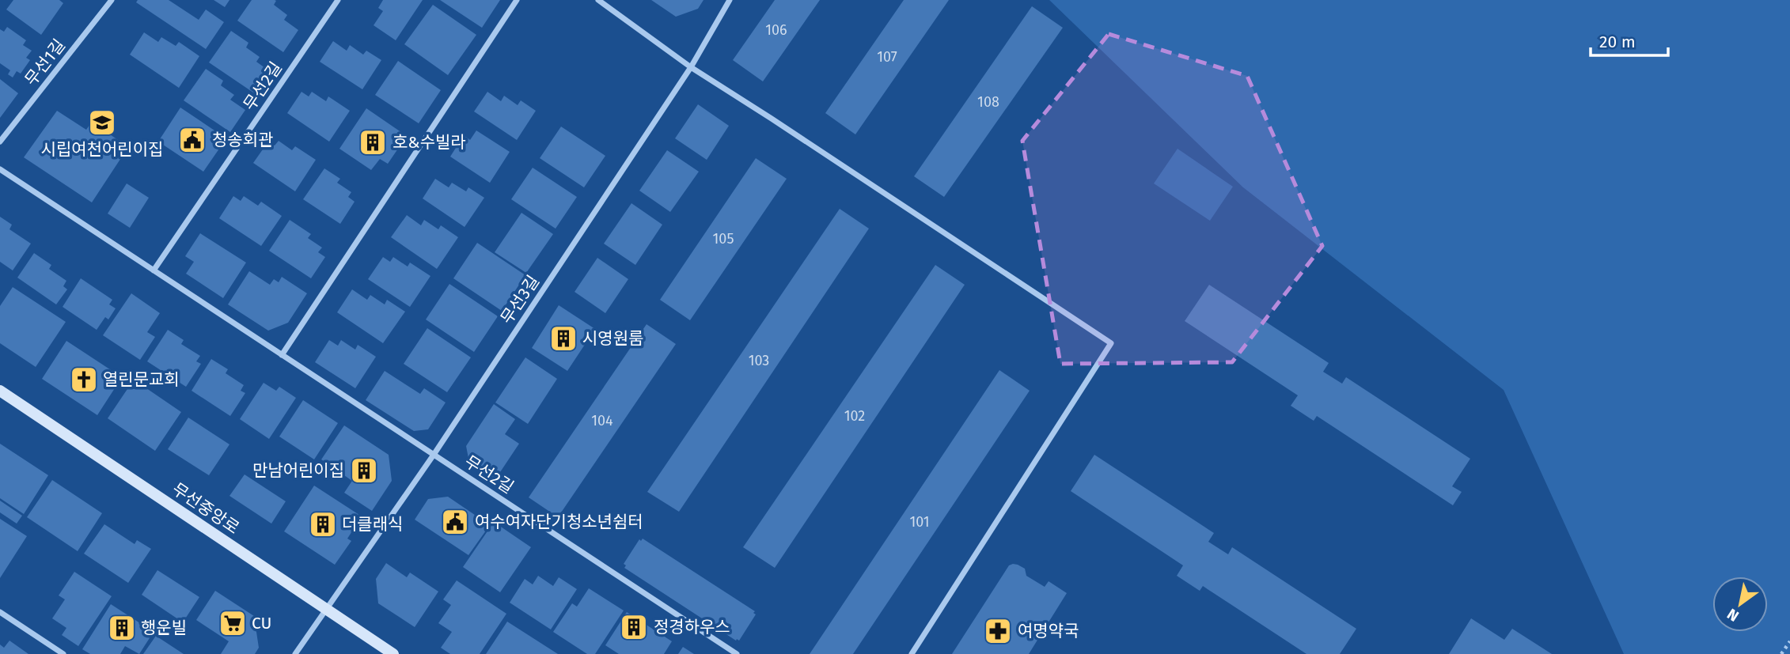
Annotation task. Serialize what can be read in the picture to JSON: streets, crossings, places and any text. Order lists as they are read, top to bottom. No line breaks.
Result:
{"streets":{"street":["무선1길","무선2길","무선3길","무선중앙로"]},"crossings":[["무선2길","무선3길"],["무선3길","무선중앙로"]],"places":{"school or university":["시립여천어린이집"],"public building":["청송회관","여수여자단기청소년쉼터"],"building":["호&수빌라","시영원룸","만남어린이집","더클래식","정경하우스","행운빌"],"church":["열린문교회"],"supermarket":["CU"],"pharmacy":["여명약국"]},"house_numbers":["106","107","108","105","103","102","104","101"],"scale_bar":"20 m","north":"bottom left"}
